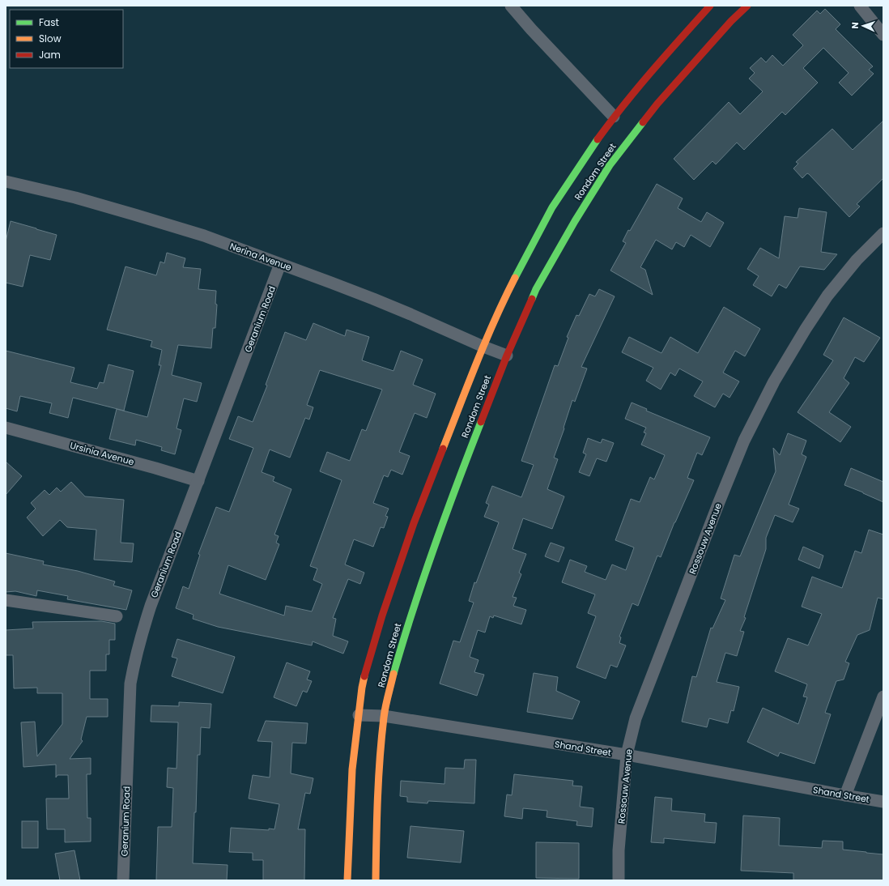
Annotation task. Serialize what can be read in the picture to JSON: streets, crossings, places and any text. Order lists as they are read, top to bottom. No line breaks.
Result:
{"streets":{"street":["Rondom Street","Nerina Avenue","Geranium Road","Ursinia Avenue","Rossouw Avenue","Shand Street"]},"crossings":[["Rondom Street","Nerina Avenue"],["Rondom Street","Shand Street"],["Nerina Avenue","Geranium Road"],["Geranium Road","Ursinia Avenue"],["Rossouw Avenue","Shand Street"]],"legend":["Fast","Slow","Jam"],"north":"left"}
